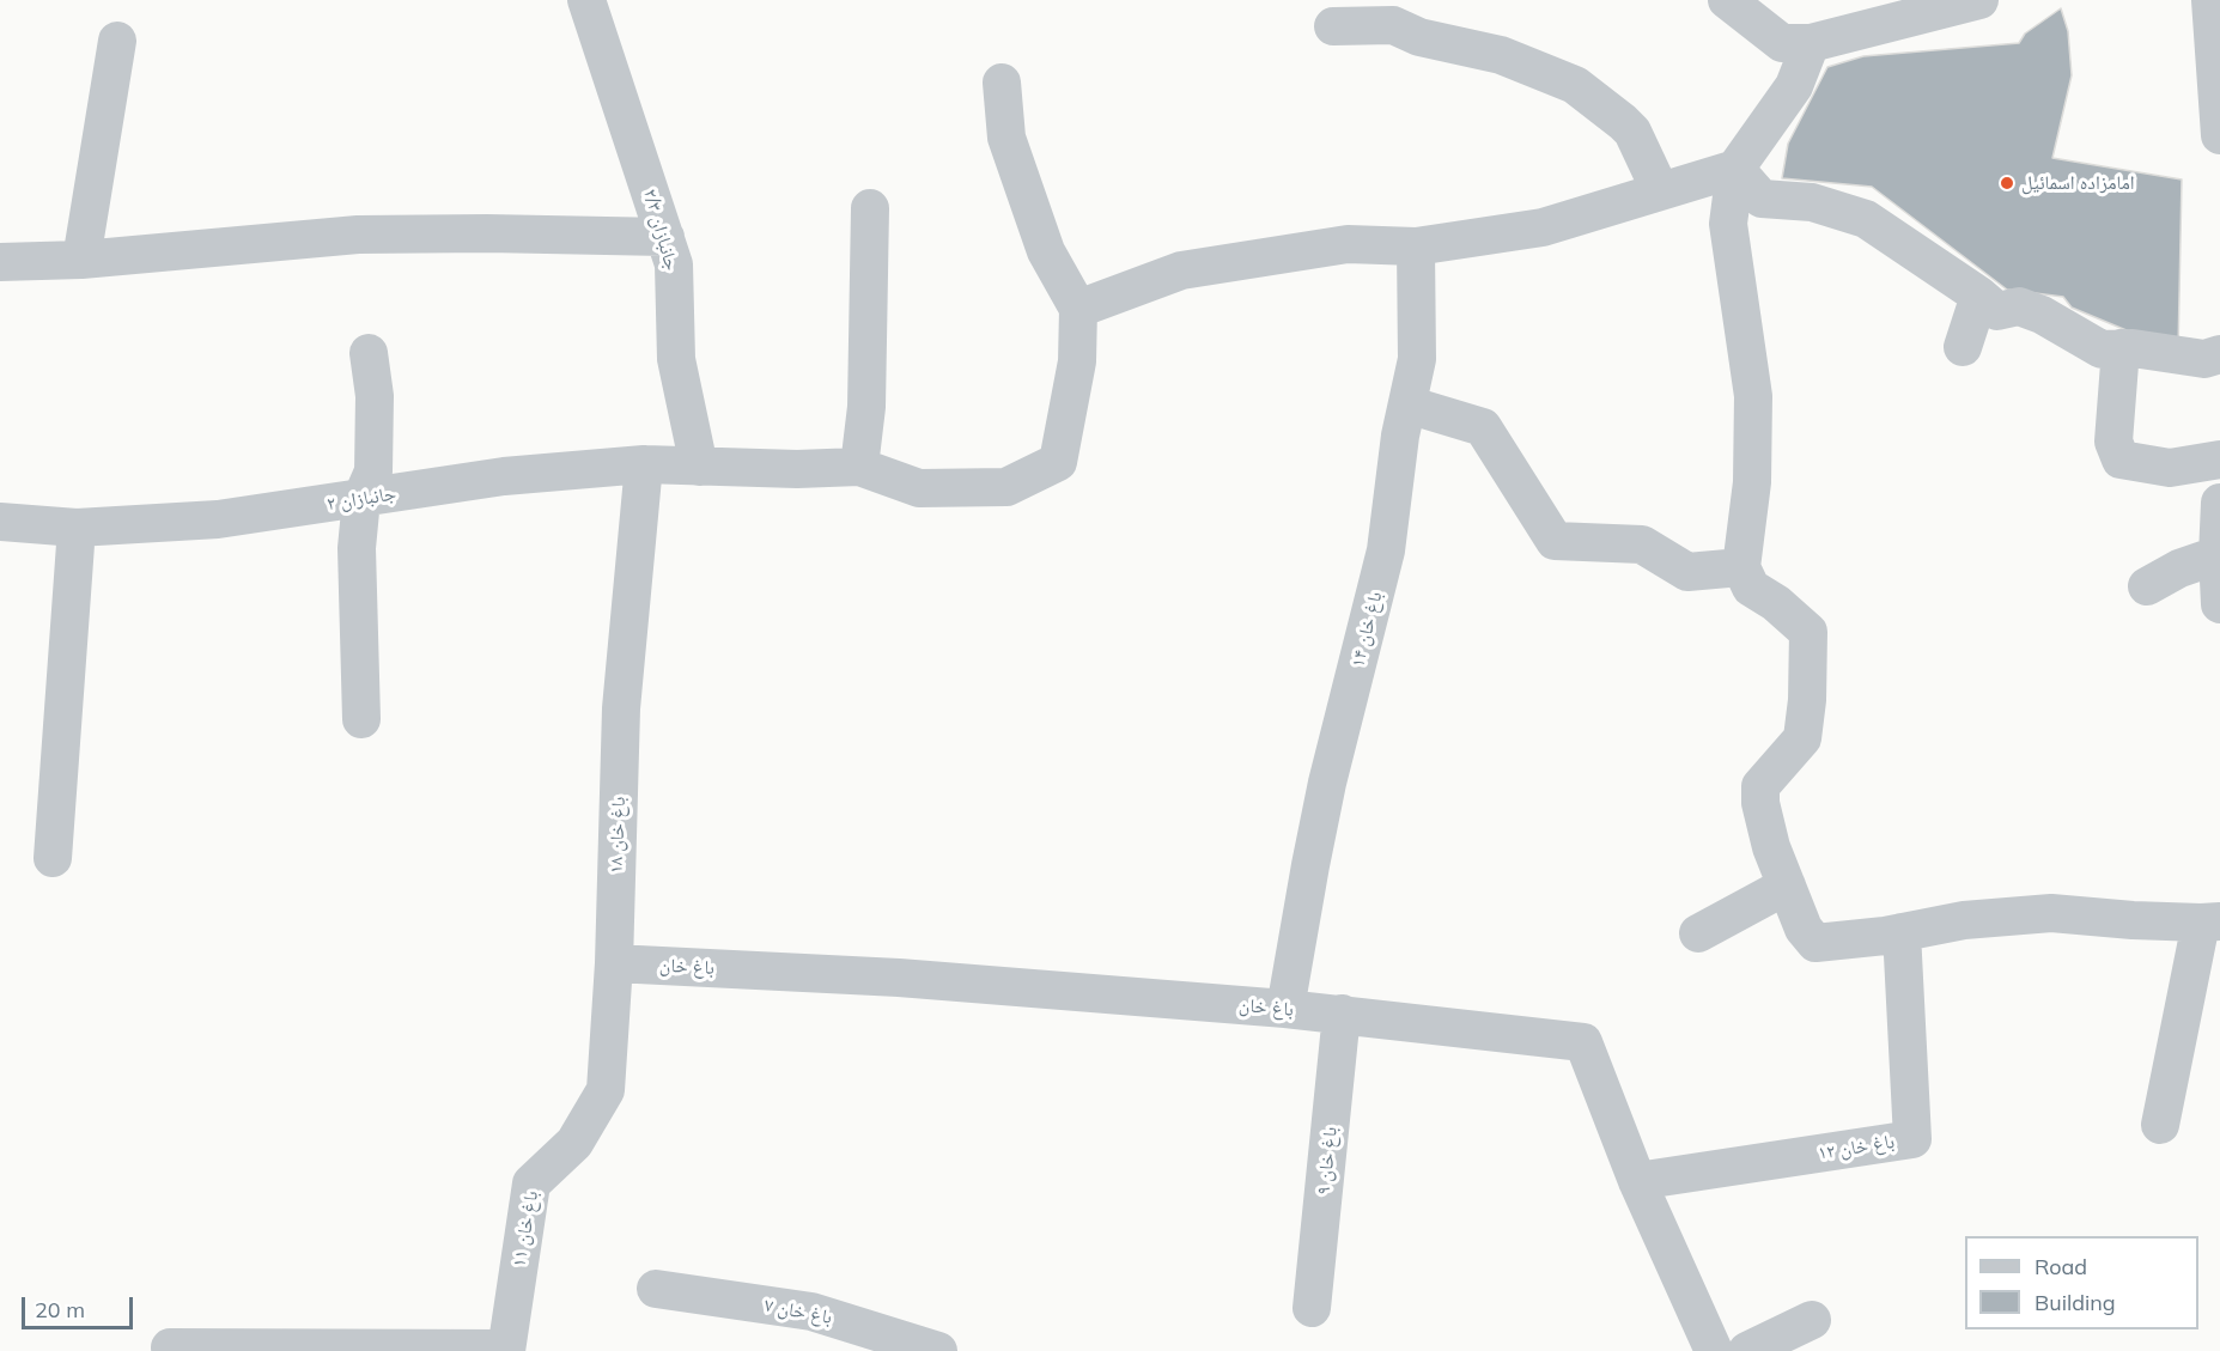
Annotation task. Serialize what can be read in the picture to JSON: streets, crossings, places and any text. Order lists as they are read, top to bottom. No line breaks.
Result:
{"streets":{"street":["جانبازان ۲/۳","جانبازان ۲","باغ خان ۱۴","باغ خان ۱۸","باغ خان","باغ خان ۱۲","باغ خان ۹","باغ خان ۱۱","باغ خان ۷"]},"crossings":[["جانبازان ۲/۳","جانبازان ۲"],["جانبازان ۲","باغ خان ۱۸"],["باغ خان ۱۴","باغ خان"],["باغ خان ۱۸","باغ خان"],["باغ خان ۱۸","باغ خان ۱۱"],["باغ خان","باغ خان ۱۲"],["باغ خان","باغ خان ۹"],["باغ خان","باغ خان ۱۱"]],"places":["امامزاده اسمائیل"],"legend":["Road","Building"],"scale_bar":"20 m"}
